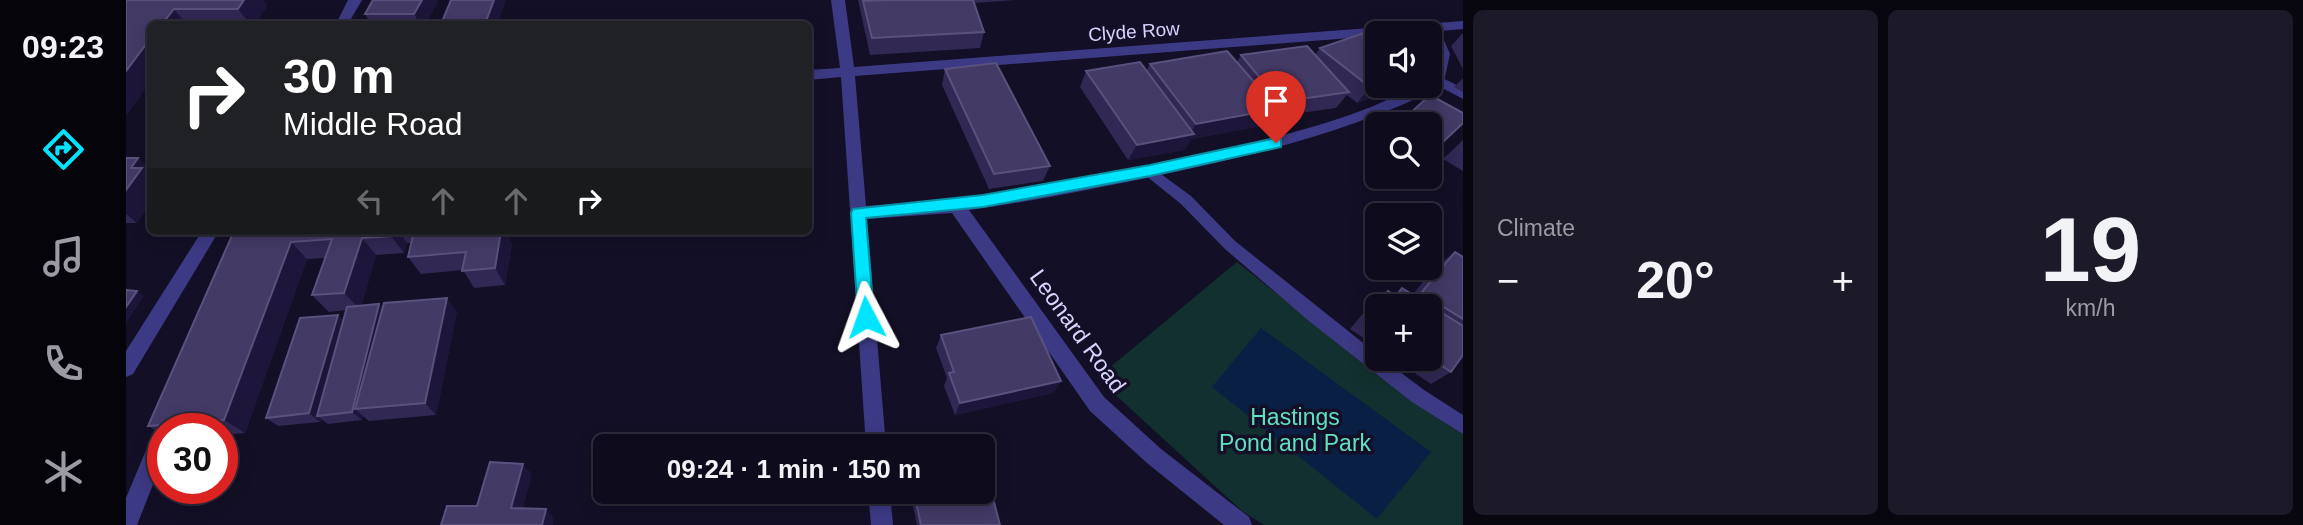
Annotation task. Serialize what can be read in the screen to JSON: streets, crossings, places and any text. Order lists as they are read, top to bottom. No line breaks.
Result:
{"streets":{"street":["Clyde Row","Leonard Road"]},"parks":["Hastings Pond and Park"],"page":{"tabs":"09:23","tile":["Climate",["19","km/h"]],"map_buttons":"+","turn":["30 m","Middle Road"],"heat":["−","20°","+"],"limit":"30","trip":"09:24 · 1 min · 150 m"}}
